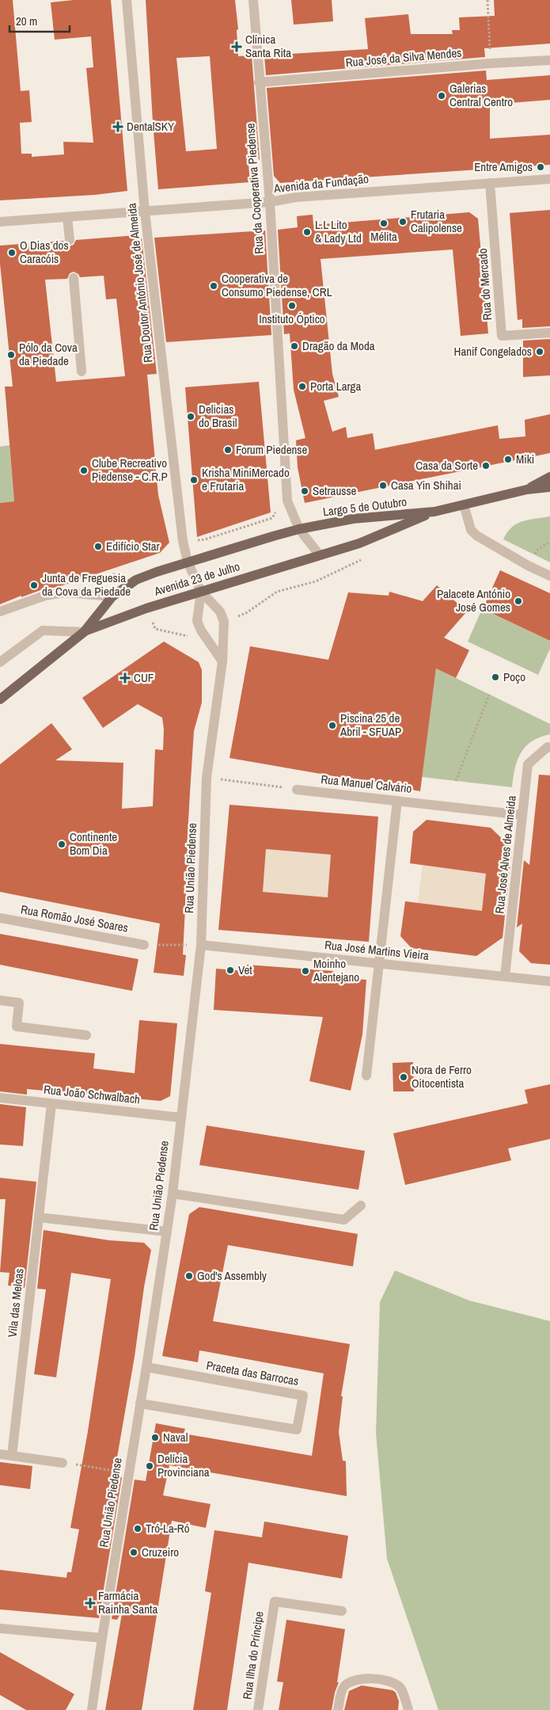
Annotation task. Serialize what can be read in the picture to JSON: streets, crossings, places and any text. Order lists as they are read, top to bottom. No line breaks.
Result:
{"streets":{"main road":["Largo 5 de Outubro","Avenida 23 de Julho"],"street":["Rua José da Silva Mendes","Avenida da Fundação","Rua da Cooperativa Piedense","Rua Doutor António José de Almeida","Rua do Mercado","Rua Manuel Calvário","Rua José Alves de Almeida","Rua União Piedense","Rua Romão José Soares","Rua José Martins Vieira","Rua João Schwalbach","Vila das Meloas","Praceta das Barrocas","Rua Ilha do Príncipe"]},"crossings":[["Rua José da Silva Mendes","Rua da Cooperativa Piedense"],["Avenida da Fundação","Rua da Cooperativa Piedense"],["Avenida da Fundação","Rua Doutor António José de Almeida"],["Avenida da Fundação","Rua do Mercado"],["Rua da Cooperativa Piedense","Largo 5 de Outubro"],["Rua da Cooperativa Piedense","Avenida 23 de Julho"],["Rua Doutor António José de Almeida","Avenida 23 de Julho"],["Rua Doutor António José de Almeida","Rua União Piedense"],["Largo 5 de Outubro","Avenida 23 de Julho"],["Avenida 23 de Julho","Rua União Piedense"],["Rua Manuel Calvário","Rua José Alves de Almeida"],["Rua José Alves de Almeida","Rua José Martins Vieira"],["Rua União Piedense","Rua José Martins Vieira"],["Rua União Piedense","Rua João Schwalbach"],["Rua União Piedense","Praceta das Barrocas"],["Rua João Schwalbach","Vila das Meloas"]],"places":{"health":["Clínica Santa Rita","DentalSKY","CUF","Farmácia Rainha Santa"],"other":["Galerias Central Centro","Entre Amigos","Frutaria Calipolense","Mélita","L.L Lito & Lady Ltd","O Dias dos Caracóis","Cooperativa de Consumo Piedense, CRL","Instituto Óptico","Dragão da Moda","Hanif Congelados","Pólo da Cova da Piedade","Porta Larga","Delicias do Brasil","Forum Piedense","Miki","Casa da Sorte","Clube Recreativo Piedense - C.R.P","Krisha MiniMercado e Frutaria","Casa Yin Shihai","Setrausse","Edifício Star","Junta de Freguesia da Cova da Piedade","Palacete António José Gomes","Poço","Piscina 25 de Abril - SFUAP","Continente Bom Dia","Vet","Moinho Alentejano","Nora de Ferro Oitocentista","God's Assembly","Naval","Delícia Provinciana","Tró-La-Ró","Cruzeiro"]},"scale_bar":"20 m"}
